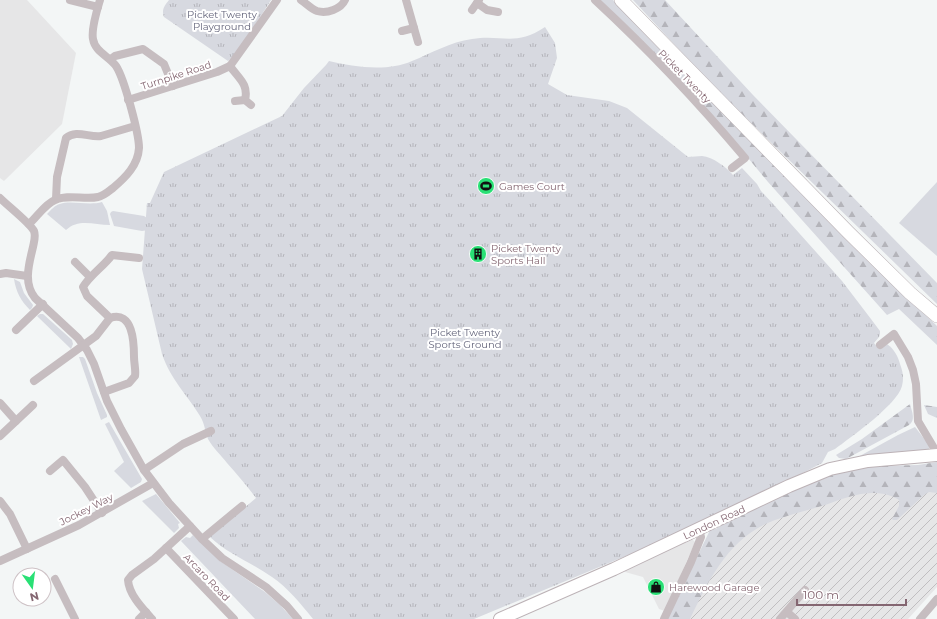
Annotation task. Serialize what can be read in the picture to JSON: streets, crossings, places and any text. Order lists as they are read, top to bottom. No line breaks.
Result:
{"streets":{"main road":["London Road"],"street":["Turnpike Road","Picket Twenty","Jockey Way","Arcaro Road"]},"parks":["Picket Twenty Playground","Picket Twenty Sports Ground"],"places":{"sports":["Games Court"],"building":["Picket Twenty Sports Hall"],"shop":["Harewood Garage"]},"scale_bar":"100 m","north":"bottom"}
